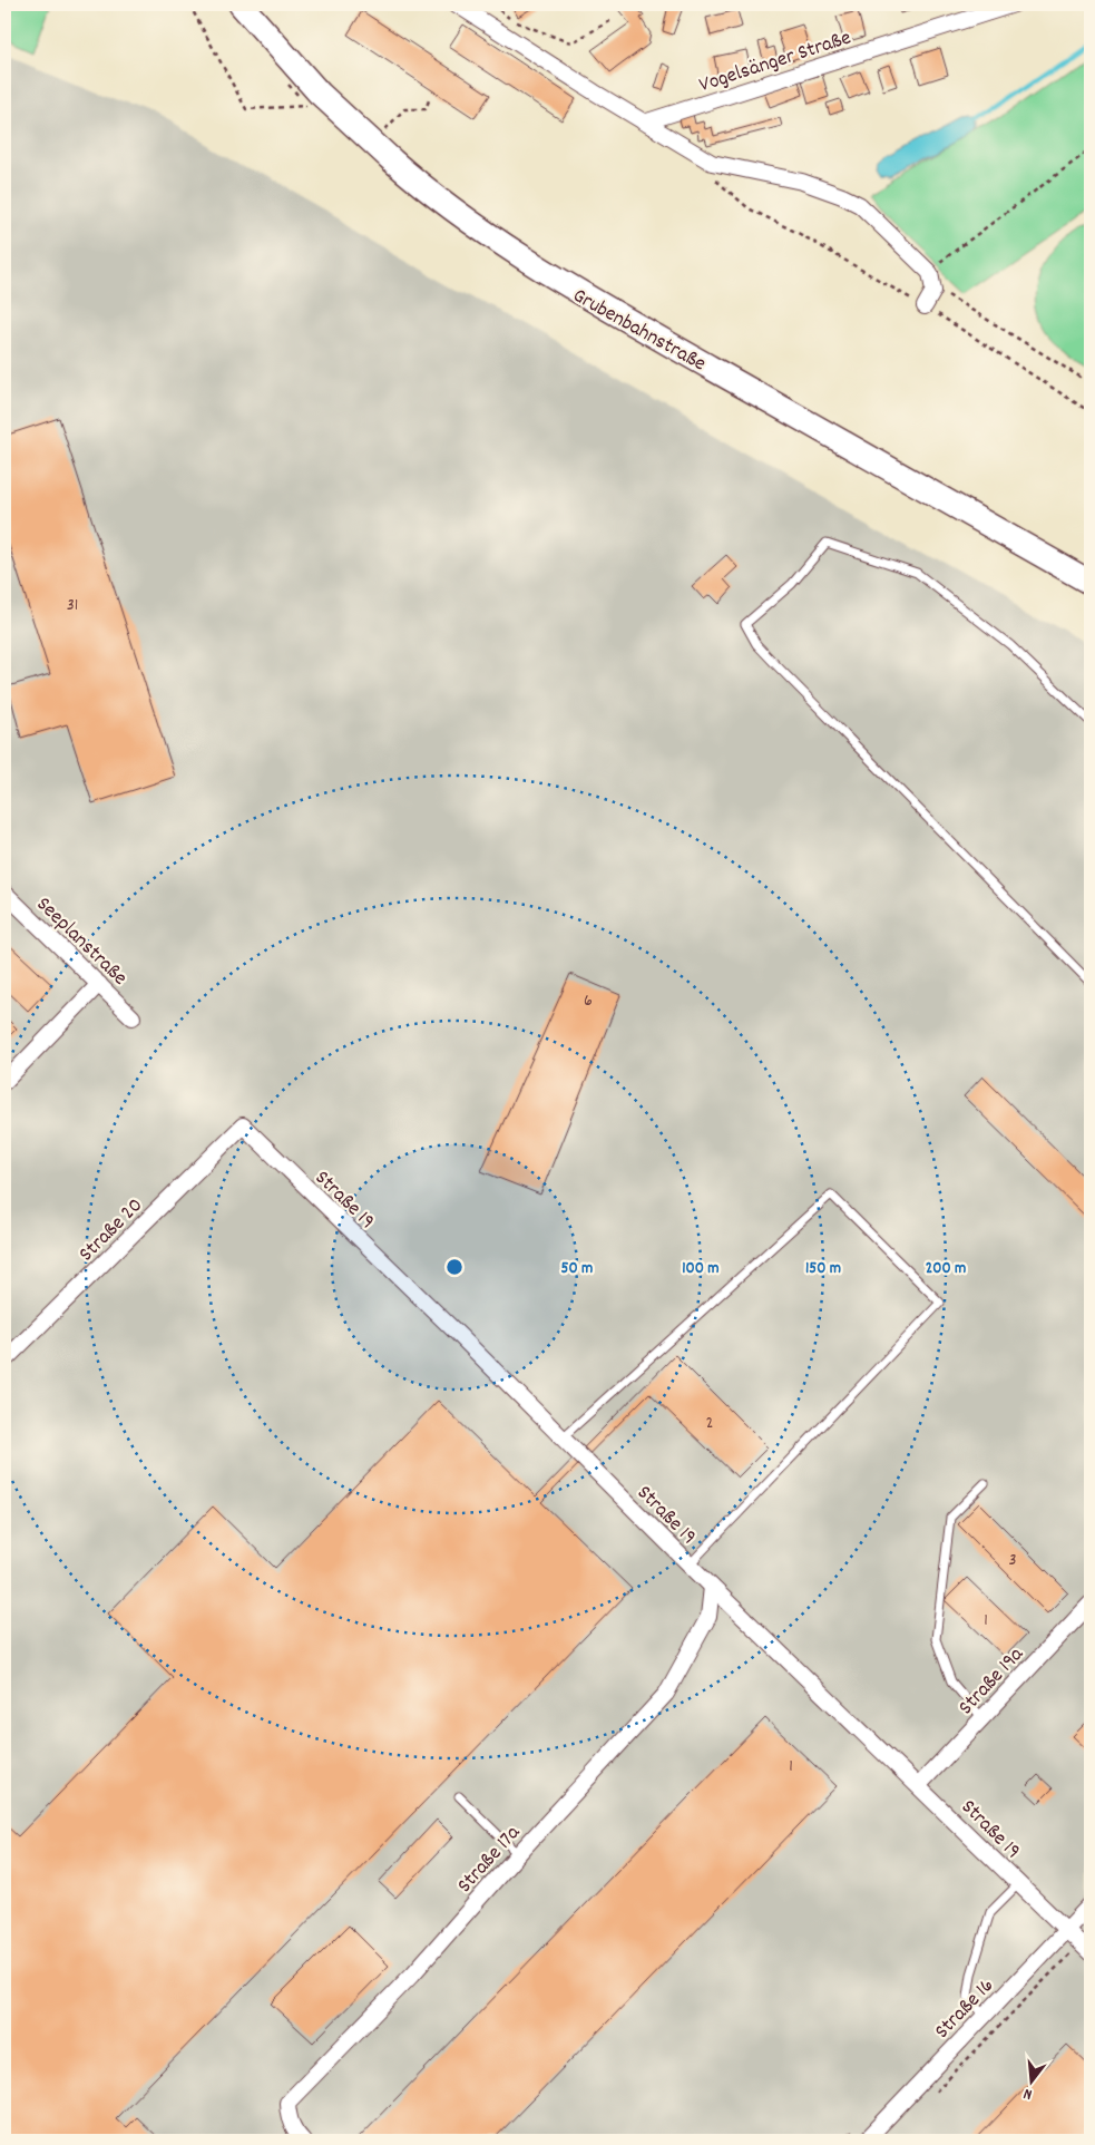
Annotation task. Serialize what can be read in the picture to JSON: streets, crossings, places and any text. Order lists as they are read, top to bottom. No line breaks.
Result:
{"streets":{"main road":["Grubenbahnstraße"],"street":["Vogelsänger Straße","Seeplanstraße","Straße 19","Straße 20","Straße 19a","Straße 17a","Straße 16"]},"crossings":[["Straße 19","Straße 20"],["Straße 19","Straße 19a"],["Straße 19","Straße 17a"],["Straße 19","Straße 16"]],"house_numbers":["31","6","2","3","1","1"],"north":"bottom","rings":["50 m","100 m","150 m","200 m"]}
